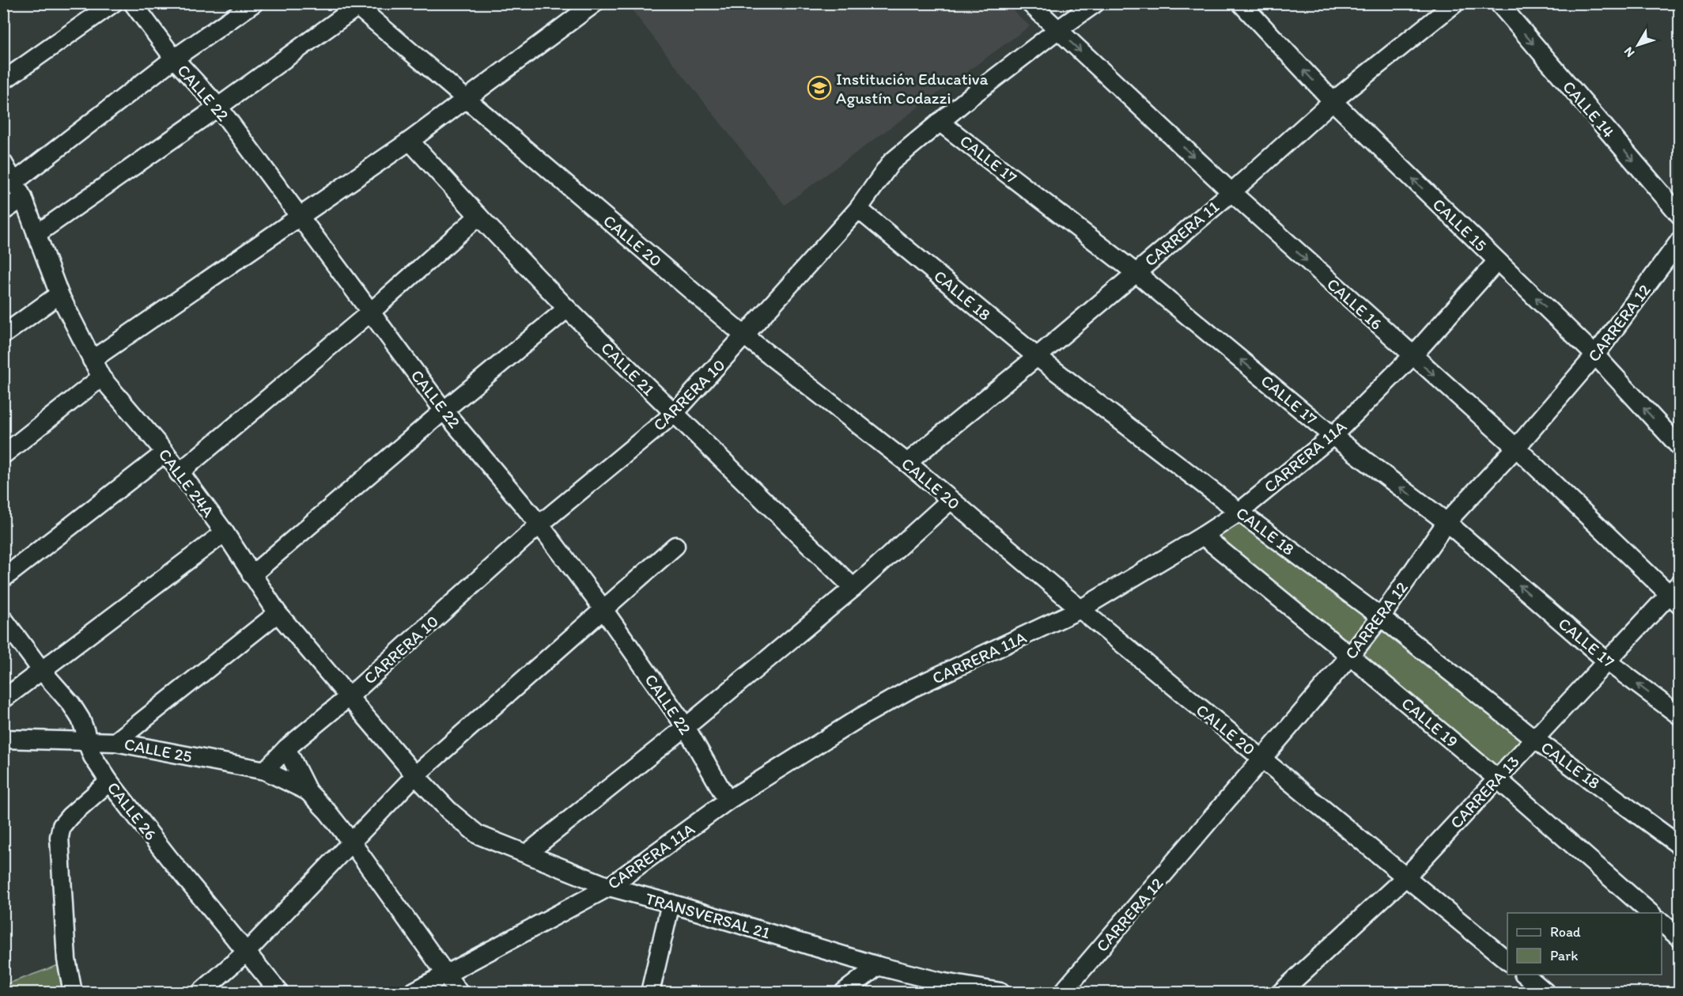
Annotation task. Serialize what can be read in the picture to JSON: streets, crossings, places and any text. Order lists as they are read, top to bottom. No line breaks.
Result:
{"streets":{"street":["CALLE 22","CALLE 14","CALLE 17","CALLE 15","CARRERA 11","CALLE 20","CALLE 18","CALLE 16","CARRERA 12","CALLE 21","CARRERA 10","CARRERA 11A","CALLE 24A","CALLE 19","CALLE 25","CARRERA 13","CALLE 26","TRANSVERSAL 21"]},"crossings":[["CALLE 22","CARRERA 10"],["CALLE 22","CARRERA 11A"],["CALLE 17","CARRERA 11"],["CALLE 17","CARRERA 12"],["CALLE 17","CARRERA 10"],["CALLE 17","CARRERA 11A"],["CALLE 17","CARRERA 13"],["CALLE 15","CARRERA 11"],["CALLE 15","CARRERA 12"],["CALLE 15","CARRERA 11A"],["CARRERA 11","CALLE 20"],["CARRERA 11","CALLE 18"],["CARRERA 11","CALLE 16"],["CALLE 20","CARRERA 12"],["CALLE 20","CARRERA 10"],["CALLE 20","CARRERA 11A"],["CALLE 20","CARRERA 13"],["CALLE 18","CARRERA 12"],["CALLE 18","CARRERA 10"],["CALLE 18","CARRERA 11A"],["CALLE 18","CARRERA 13"],["CALLE 16","CARRERA 12"],["CALLE 16","CARRERA 10"],["CALLE 16","CARRERA 11A"],["CALLE 16","CARRERA 13"],["CARRERA 12","CALLE 19"],["CALLE 21","CARRERA 10"],["CARRERA 10","CALLE 24A"],["CARRERA 10","CALLE 25"],["CARRERA 11A","CALLE 19"],["CARRERA 11A","CALLE 25"],["CARRERA 11A","TRANSVERSAL 21"],["CALLE 24A","TRANSVERSAL 21"],["CALLE 19","CARRERA 13"],["CALLE 25","CALLE 26"]],"one_way":["CALLE 14","CALLE 17","CALLE 15","CALLE 16"],"places":{"school or university":["Institución Educativa Agustín Codazzi"]},"legend":["Road","Park"],"north":"bottom left"}
